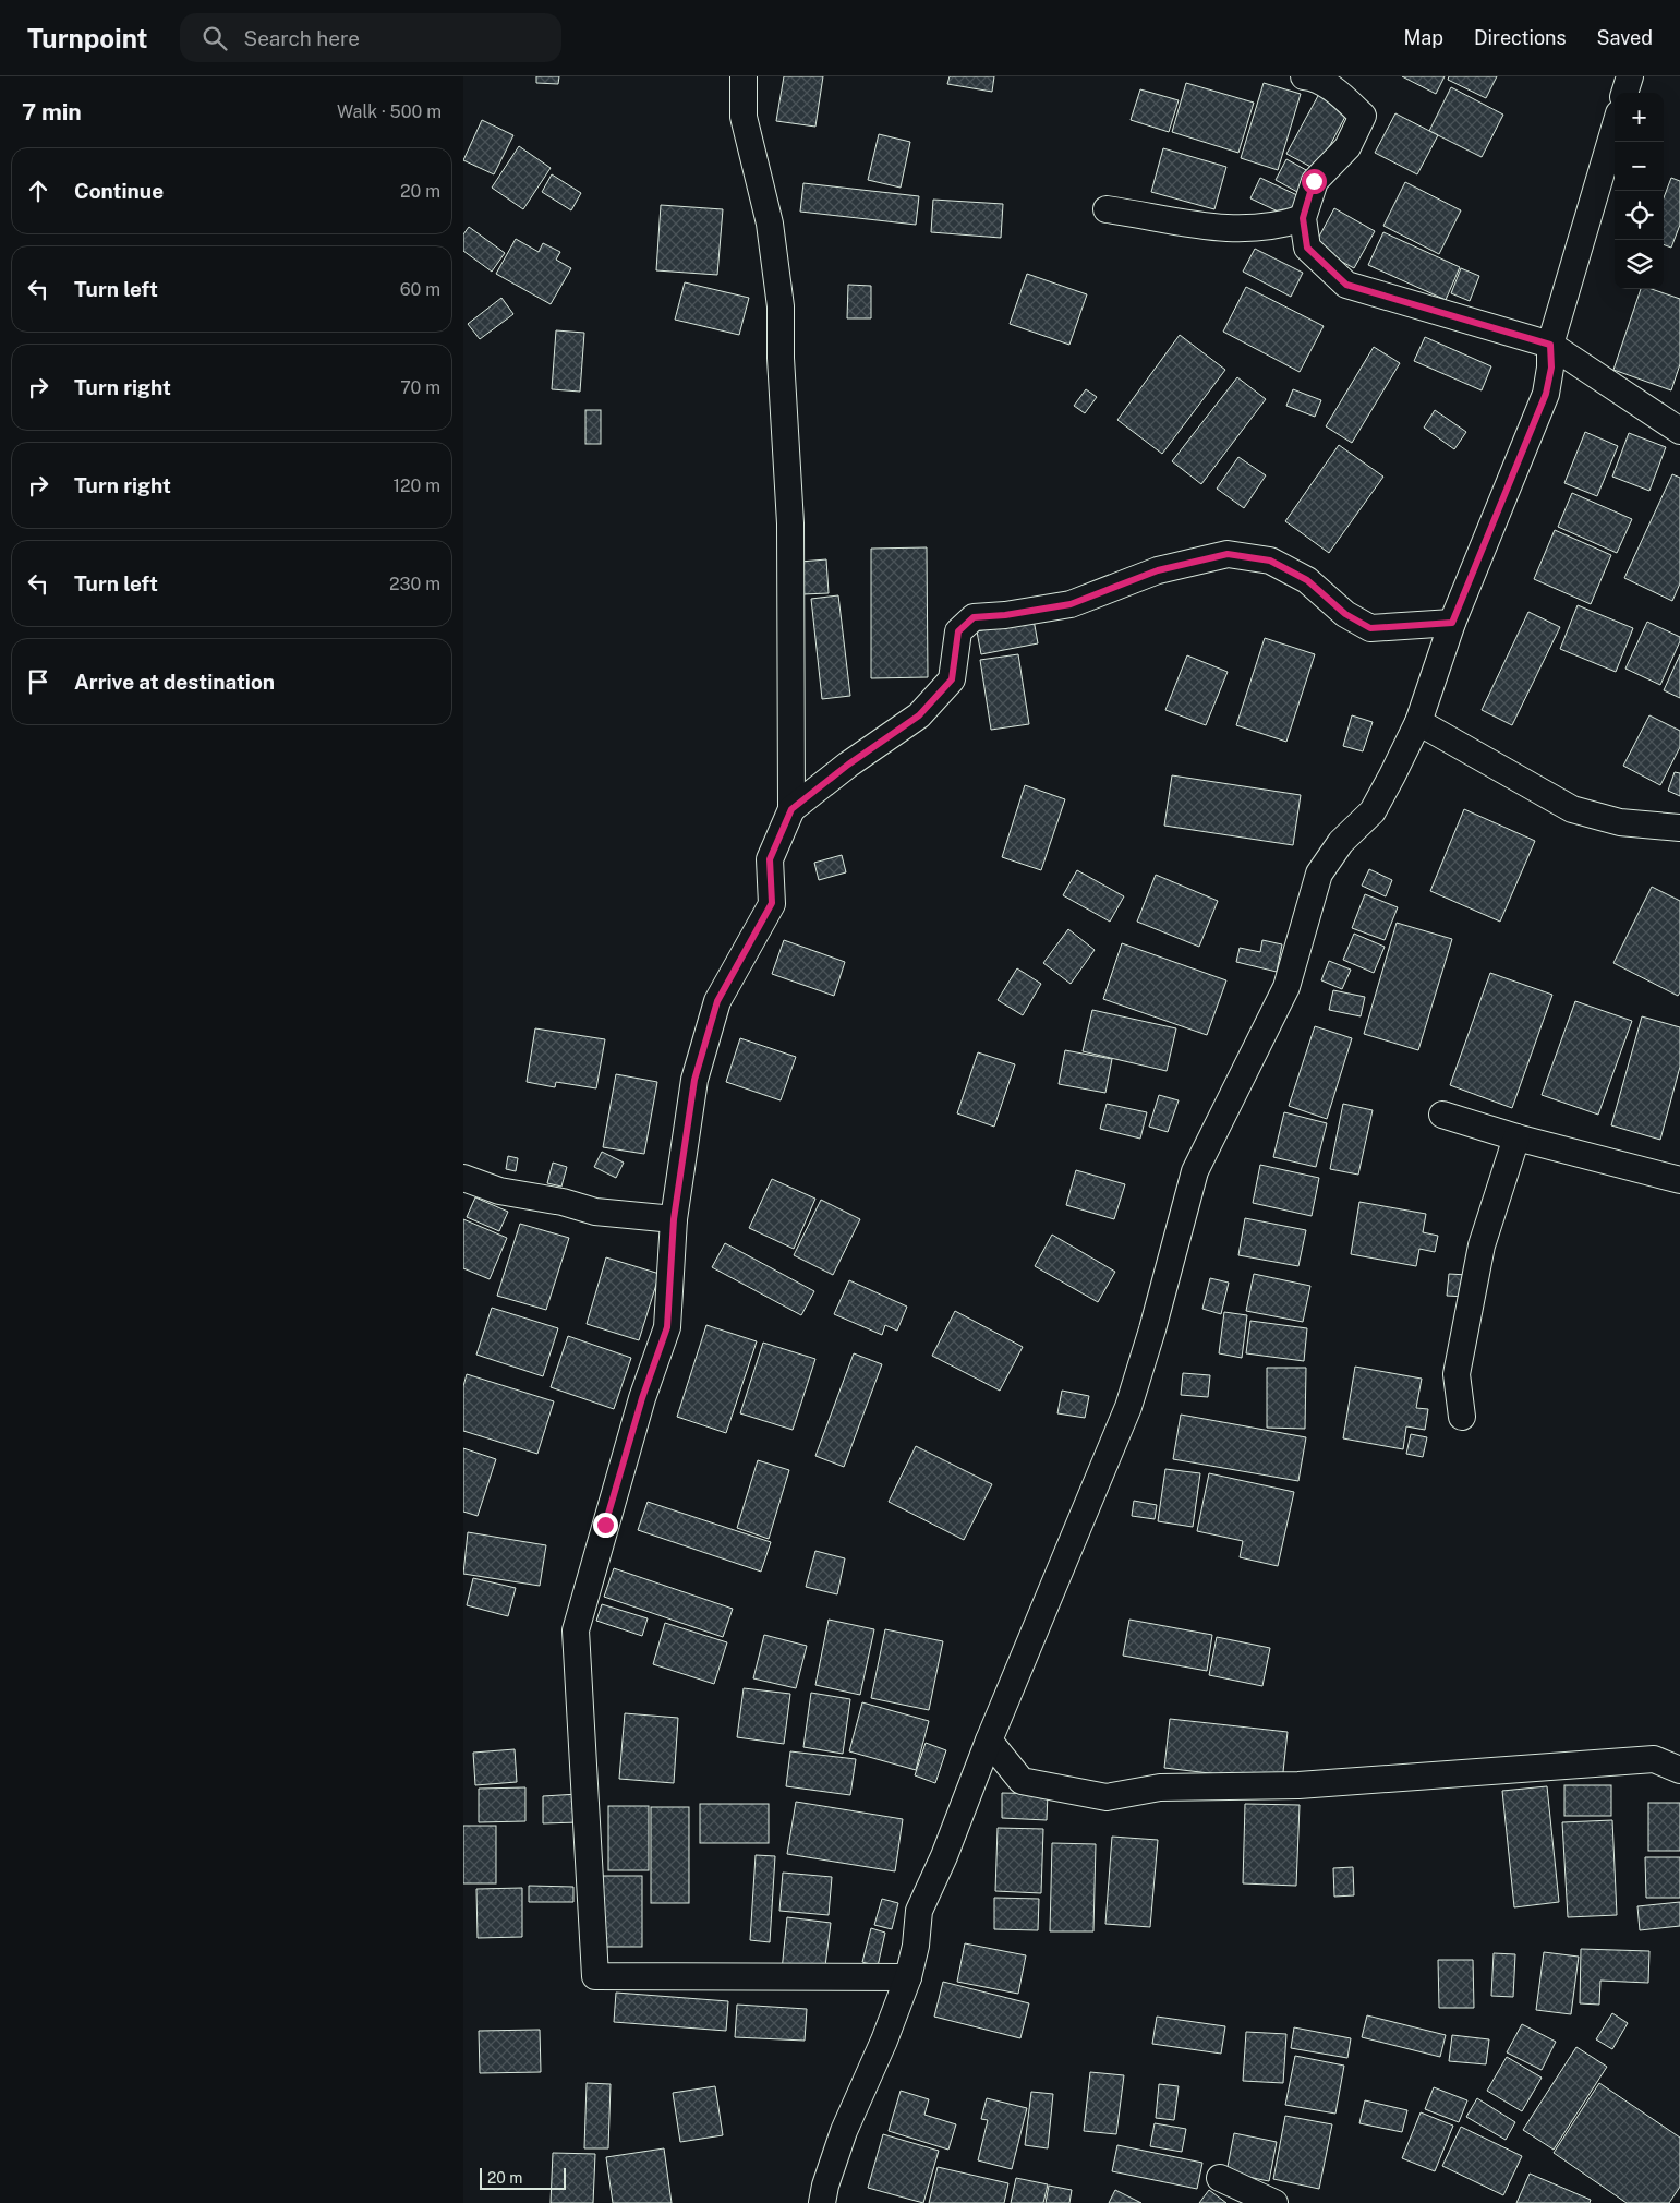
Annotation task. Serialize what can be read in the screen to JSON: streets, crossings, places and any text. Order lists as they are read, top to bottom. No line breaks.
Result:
{"scale_bar":"20 m","page":{"header":"Turnpoint","search":"Search here","nav":["Map","Directions","Saved"],"heading":["7 min","Walk · 500 m"],"map_buttons":["+","−"],"list":[["Continue","20 m"],["Turn left","60 m"],["Turn right","70 m"],["Turn right","120 m"],["Turn left","230 m"],"Arrive at destination"],"scale":"20 m"}}
